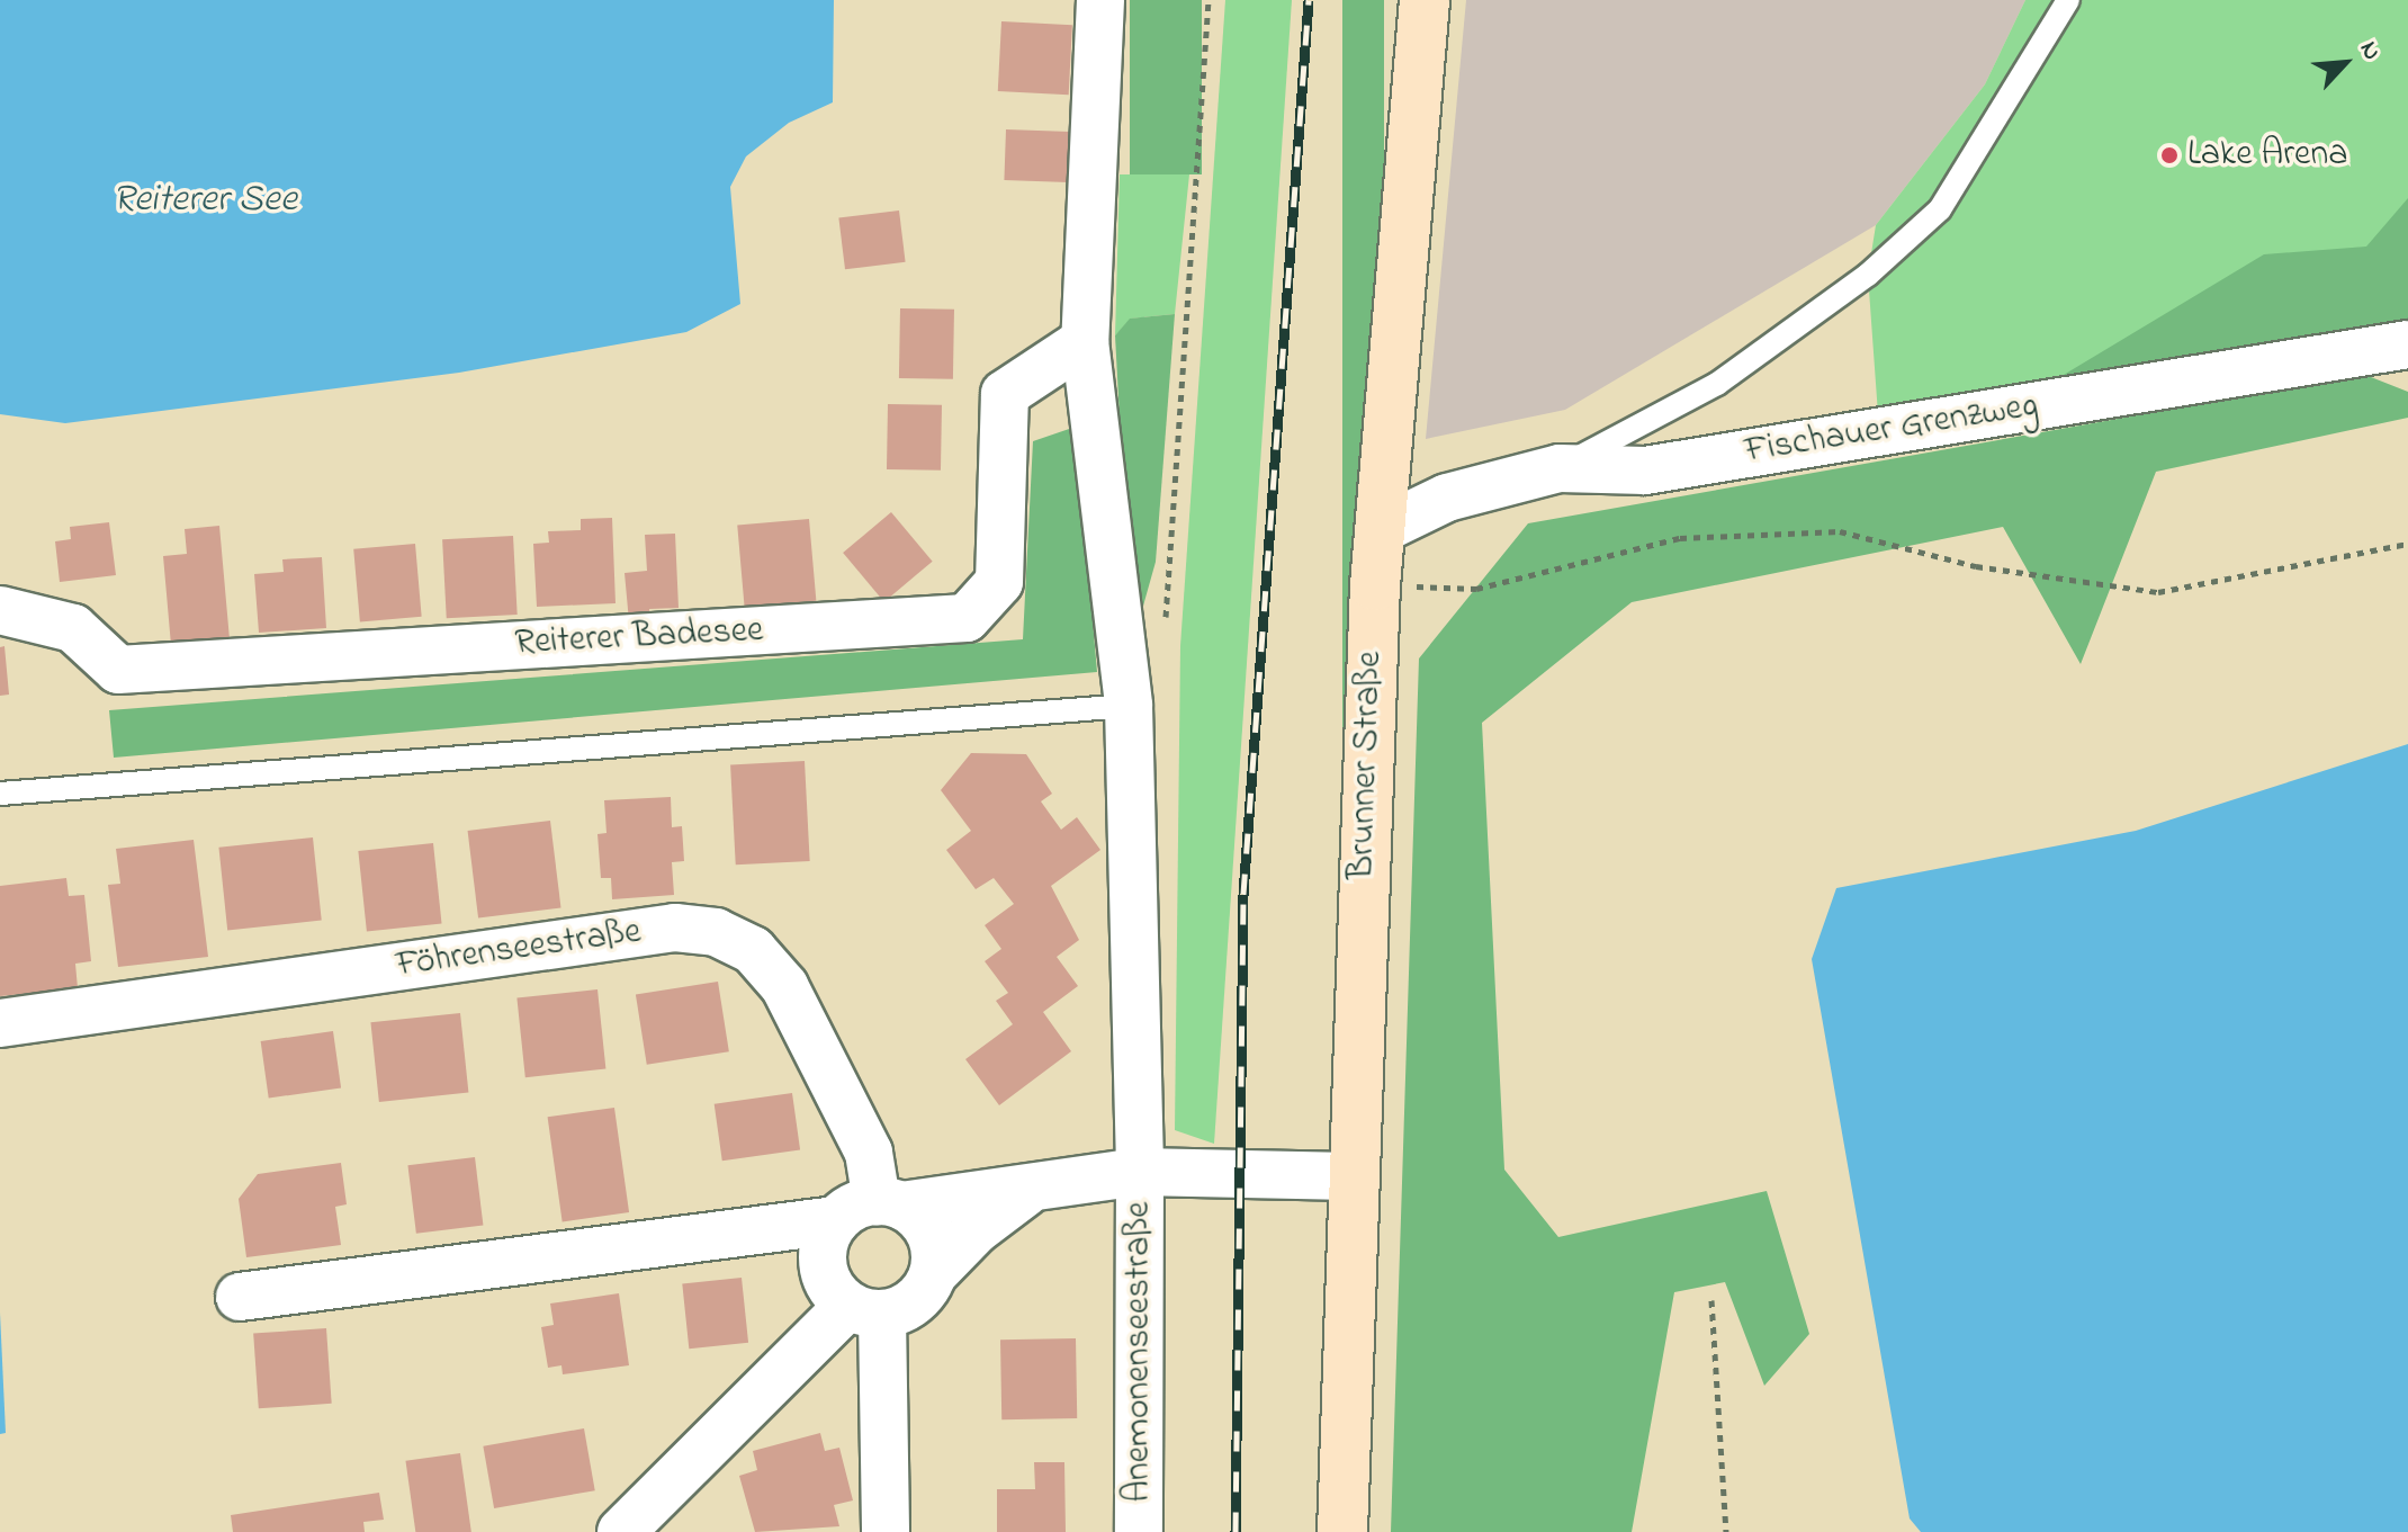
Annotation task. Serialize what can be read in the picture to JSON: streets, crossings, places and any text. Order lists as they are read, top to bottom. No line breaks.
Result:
{"streets":{"main road":["Brunner Straße"],"street":["Fischauer Grenzweg","Reiterer Badesee","Föhrenseestraße","Anemonenseestraße"]},"crossings":[["Fischauer Grenzweg","Brunner Straße"]],"water":["Reiterer See"],"places":["Lake Arena"],"north":"top right"}
